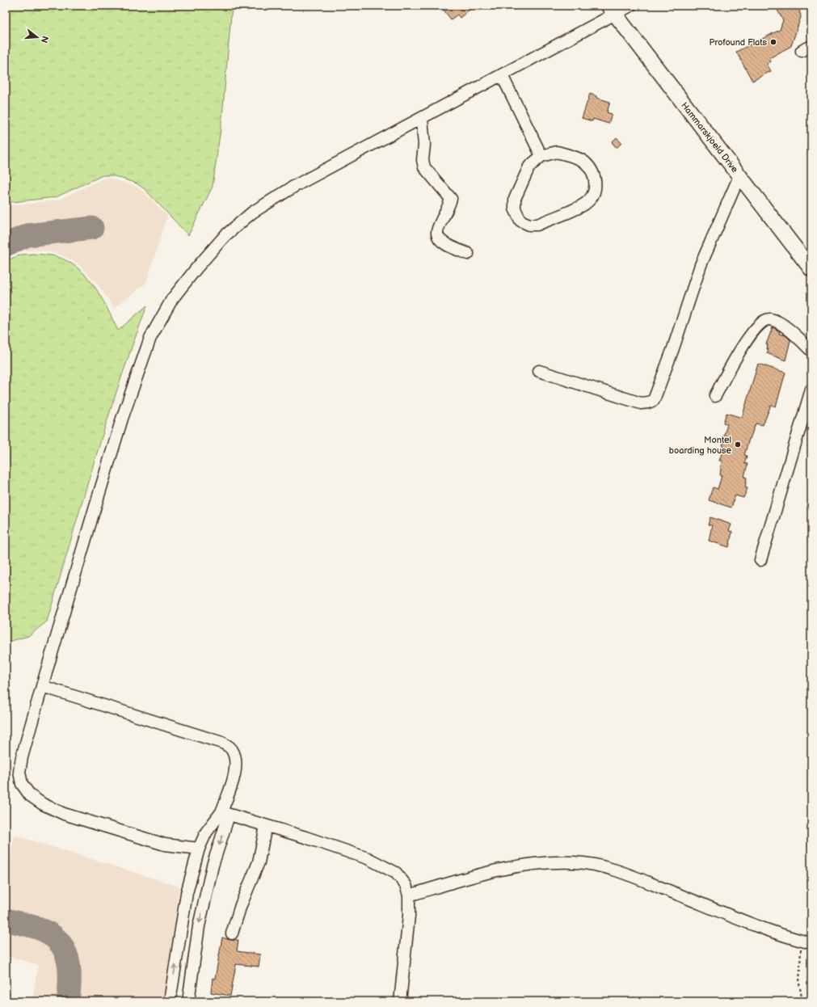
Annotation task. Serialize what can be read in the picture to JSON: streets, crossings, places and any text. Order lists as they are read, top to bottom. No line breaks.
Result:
{"streets":{"main road":["Hammarskjoeld Drive"]},"places":["Profound Flats","Montel boarding house"],"north":"right"}
